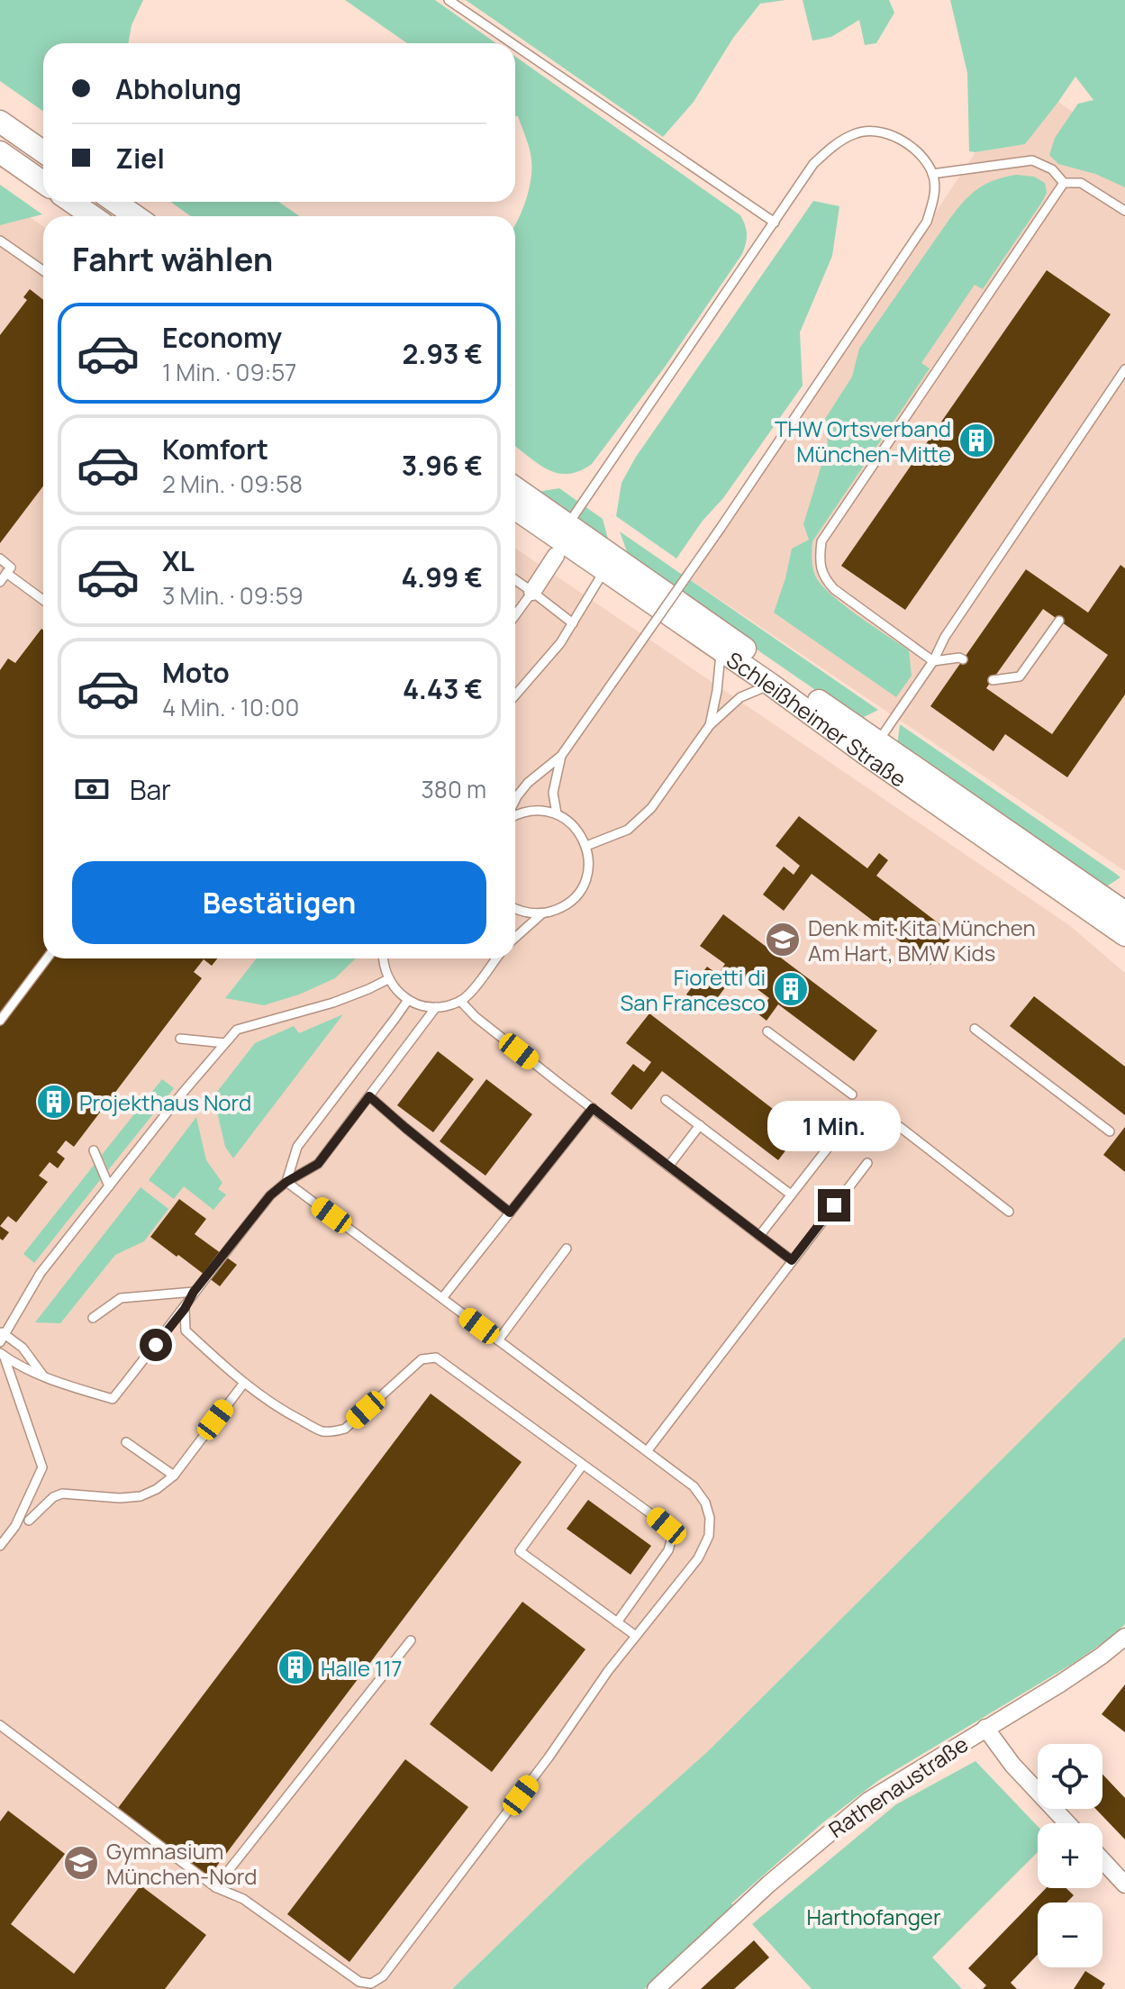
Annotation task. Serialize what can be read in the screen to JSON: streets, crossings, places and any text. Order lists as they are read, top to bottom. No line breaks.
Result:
{"streets":{"main road":["Schleißheimer Straße"],"street":["Rathenaustraße"]},"parks":["Harthofanger"],"places":{"building":["THW Ortsverband München-Mitte","Fioretti di San Francesco","Projekthaus Nord","Halle 117"],"school or university":["Denk mit Kita München Am Hart, BMW Kids","Gymnasium München-Nord"]},"page":{"banner":["Abholung","Ziel"],"heading":"Fahrt wählen","list":[{"name":"Economy","note":"1 Min. · 09:57","value":"2.93 €"},{"name":"Komfort","note":"2 Min. · 09:58","value":"3.96 €"},{"name":"XL","note":"3 Min. · 09:59","value":"4.99 €"},{"name":"Moto","note":"4 Min. · 10:00","value":"4.43 €"}],"pay":["Bar","380 m"],"buttons":"Bestätigen","bubble":"1 Min.","map_buttons":["+","−"]}}
